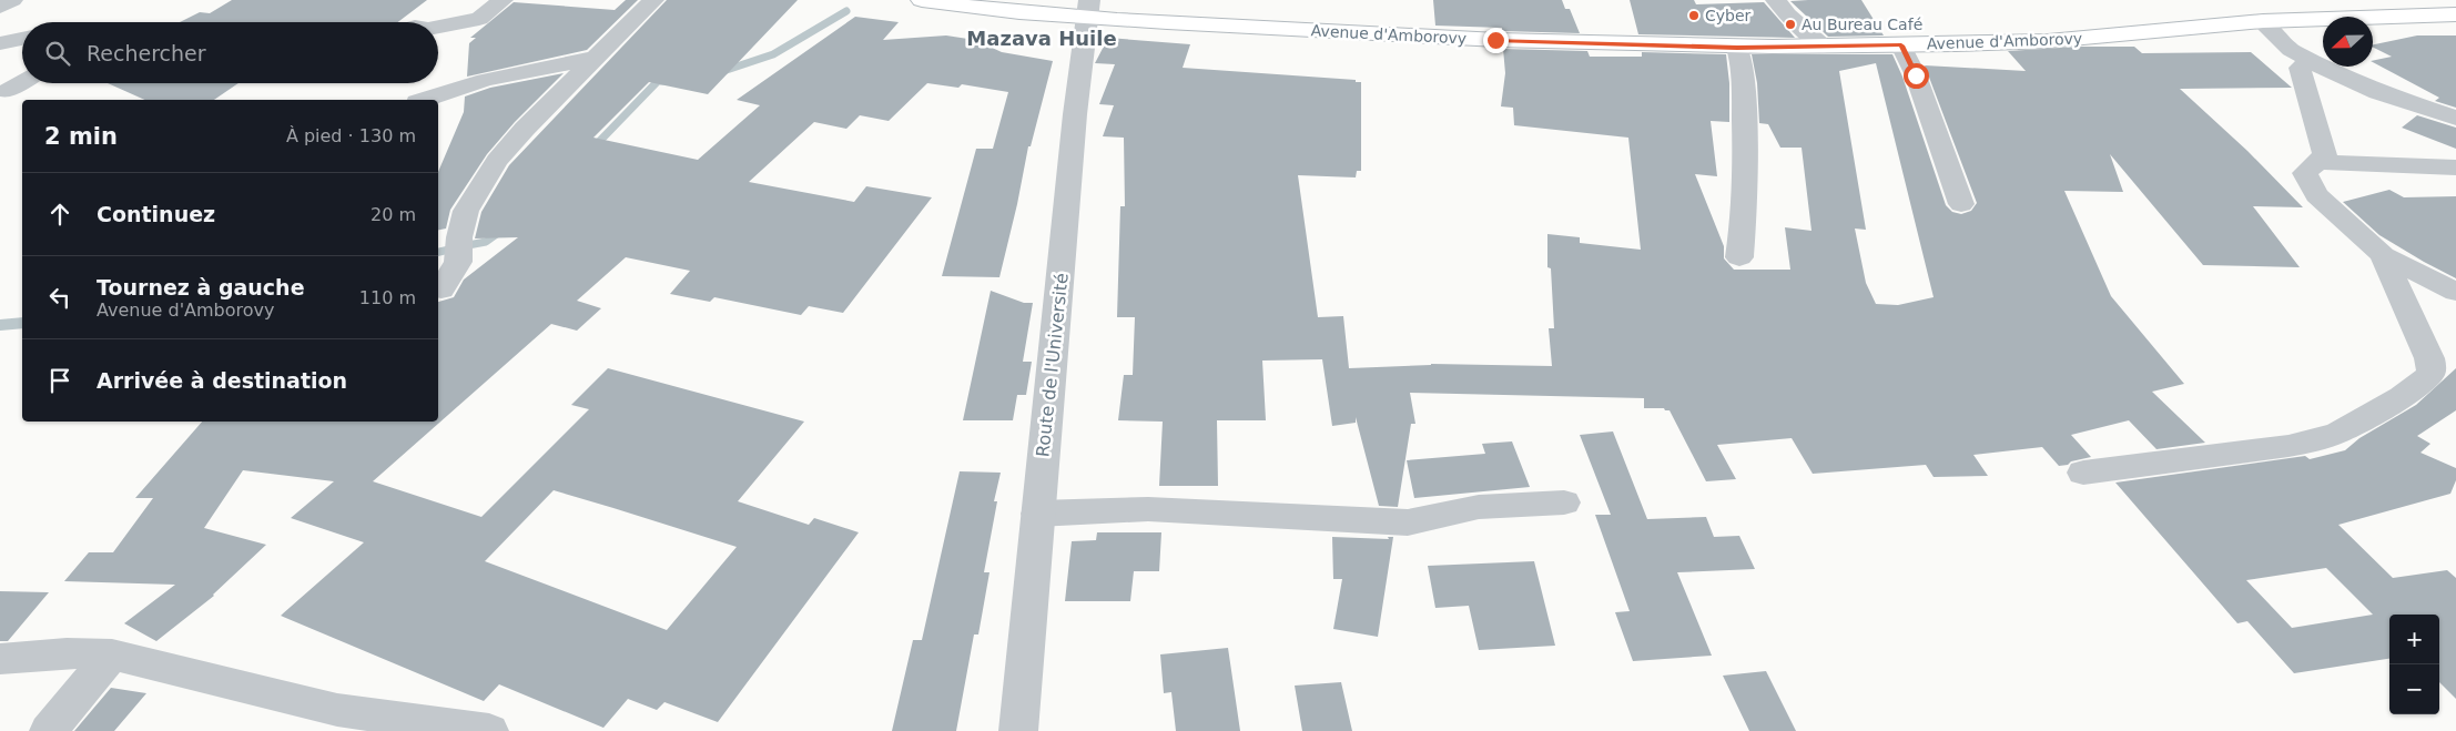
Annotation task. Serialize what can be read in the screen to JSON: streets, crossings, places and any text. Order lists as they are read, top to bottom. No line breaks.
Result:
{"streets":{"main road":["Avenue d'Amborovy"],"street":["Route de l'Université"]},"crossings":[["Avenue d'Amborovy","Route de l'Université"]],"districts":["Mazava Huile"],"places":["Cyber","Au Bureau Café"],"north":"left","page":{"search":"Rechercher","heading":["2 min","À pied · 130 m"],"list":[["Continuez","20 m"],["Tournez à gauche","Avenue d'Amborovy","110 m"],"Arrivée à destination"],"map_buttons":["+","−"]}}
